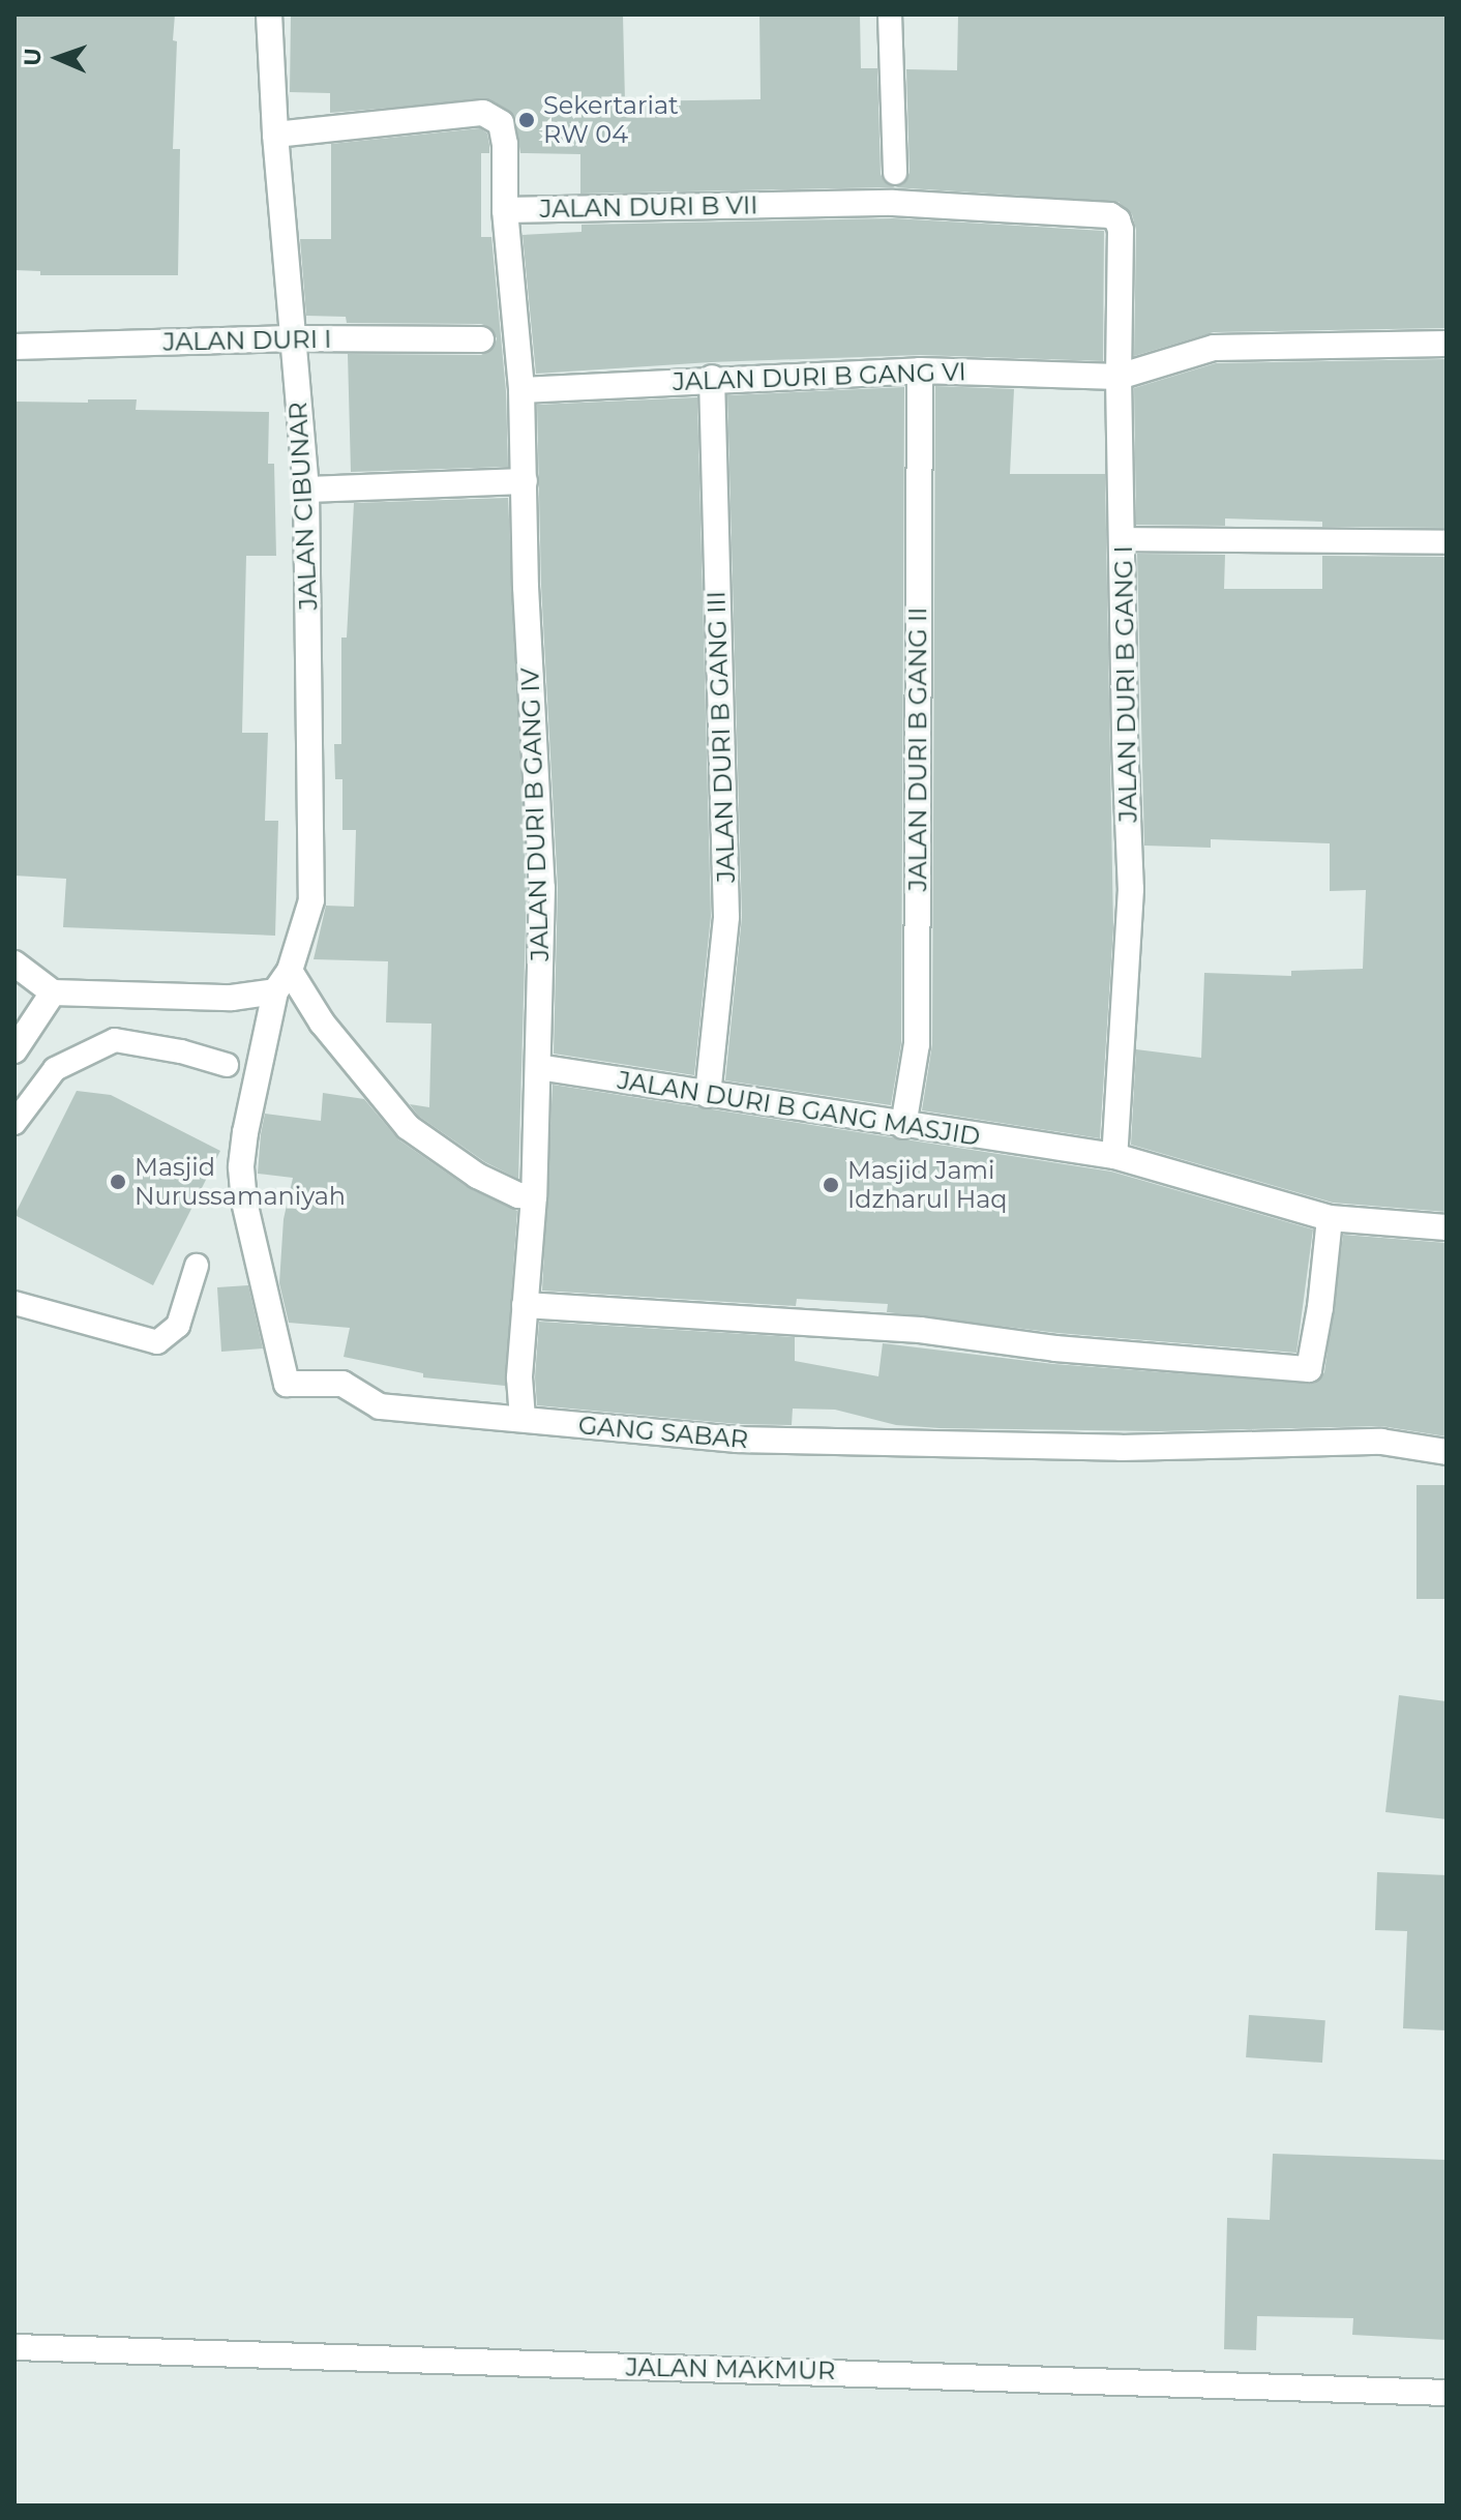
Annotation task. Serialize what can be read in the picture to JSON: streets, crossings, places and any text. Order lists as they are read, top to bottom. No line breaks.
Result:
{"streets":{"street":["JALAN DURI B VII","JALAN DURI I","JALAN DURI B GANG VI","JALAN CIBUNAR","JALAN DURI B GANG I","JALAN DURI B GANG III","JALAN DURI B GANG II","JALAN DURI B GANG IV","JALAN DURI B GANG MASJID","GANG SABAR","JALAN MAKMUR"]},"crossings":[["JALAN DURI B VII","JALAN CIBUNAR"],["JALAN DURI B VII","JALAN DURI B GANG I"],["JALAN DURI B VII","JALAN DURI B GANG IV"],["JALAN DURI I","JALAN CIBUNAR"],["JALAN DURI B GANG VI","JALAN DURI B GANG I"],["JALAN DURI B GANG VI","JALAN DURI B GANG III"],["JALAN DURI B GANG VI","JALAN DURI B GANG II"],["JALAN DURI B GANG VI","JALAN DURI B GANG IV"],["JALAN CIBUNAR","GANG SABAR"],["JALAN DURI B GANG I","JALAN DURI B GANG MASJID"],["JALAN DURI B GANG III","JALAN DURI B GANG MASJID"],["JALAN DURI B GANG II","JALAN DURI B GANG MASJID"],["JALAN DURI B GANG IV","JALAN DURI B GANG MASJID"],["JALAN DURI B GANG IV","GANG SABAR"]],"places":["Sekertariat RW 04","Masjid Nurussamaniyah","Masjid Jami Idzharul Haq"],"north":"left"}
